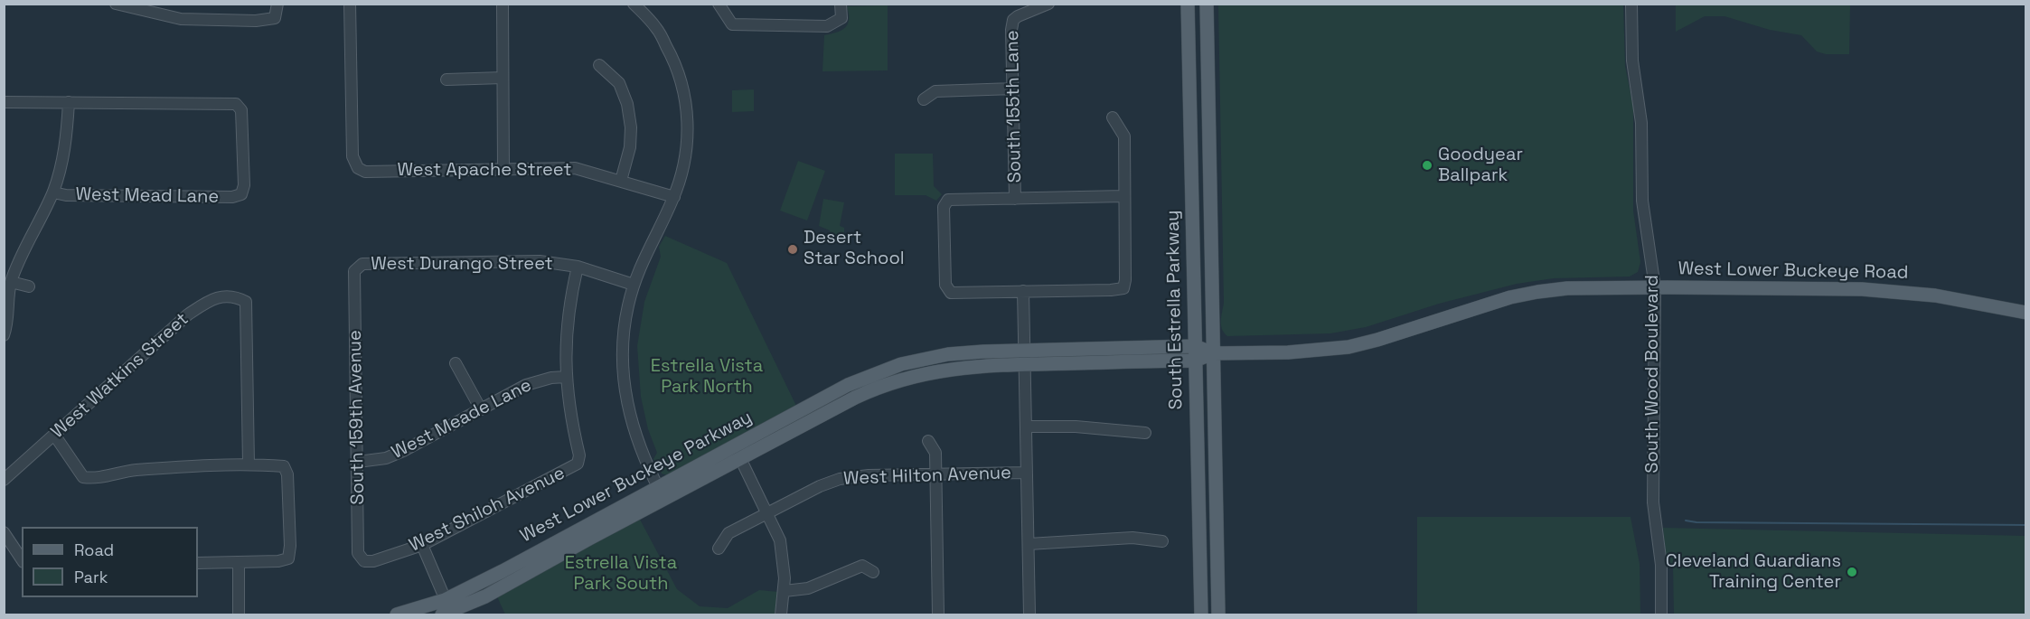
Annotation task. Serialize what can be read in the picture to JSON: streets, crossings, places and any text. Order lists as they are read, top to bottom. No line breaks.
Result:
{"streets":{"main road":["West Lower Buckeye Road","South Estrella Parkway","West Lower Buckeye Parkway"],"street":["South 155th Lane","West Apache Street","West Mead Lane","West Durango Street","South Wood Boulevard","West Watkins Street","South 159th Avenue","West Meade Lane","West Hilton Avenue","West Shiloh Avenue"]},"crossings":[["West Durango Street","South 159th Avenue"],["West Lower Buckeye Road","South Wood Boulevard"],["West Lower Buckeye Road","West Lower Buckeye Parkway"],["South Estrella Parkway","West Lower Buckeye Parkway"],["South Wood Boulevard","West Lower Buckeye Parkway"],["South 159th Avenue","West Meade Lane"],["South 159th Avenue","West Shiloh Avenue"],["West Meade Lane","West Shiloh Avenue"]],"parks":["Estrella Vista Park North","Estrella Vista Park South"],"places":["Goodyear Ballpark","Desert Star School","Cleveland Guardians Training Center"],"legend":["Road","Park"]}
